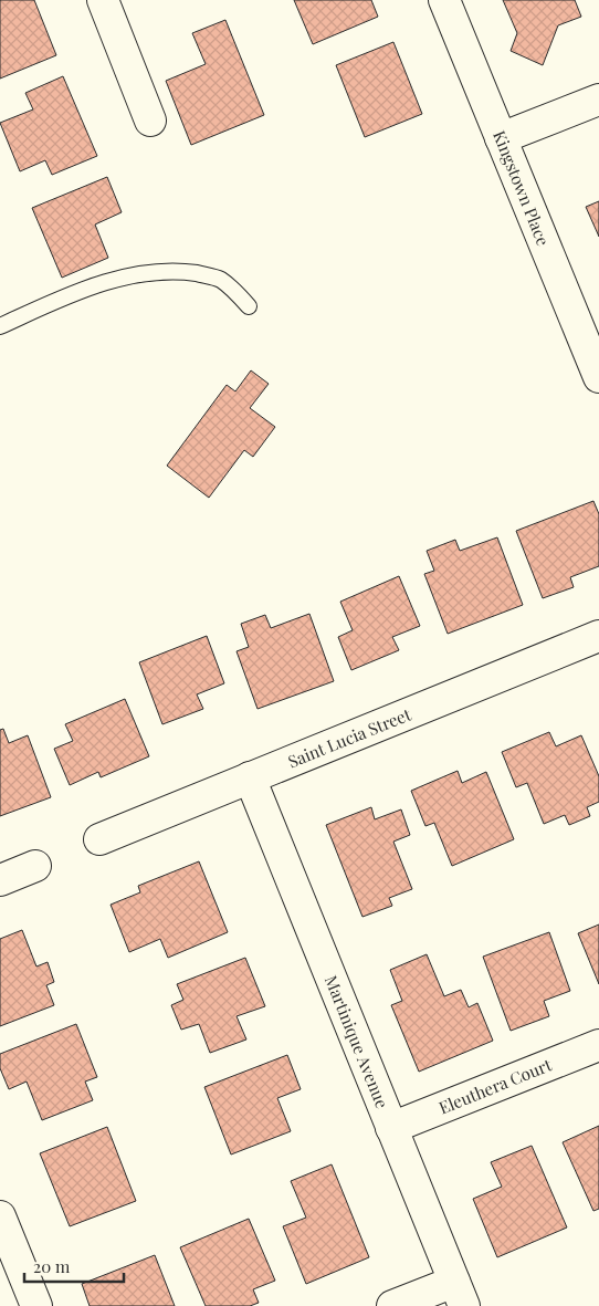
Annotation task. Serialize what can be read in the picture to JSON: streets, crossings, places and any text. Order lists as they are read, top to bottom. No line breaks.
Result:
{"streets":{"street":["Kingstown Place","Saint Lucia Street","Martinique Avenue","Eleuthera Court"]},"crossings":[["Saint Lucia Street","Martinique Avenue"],["Martinique Avenue","Eleuthera Court"]],"scale_bar":"20 m"}
